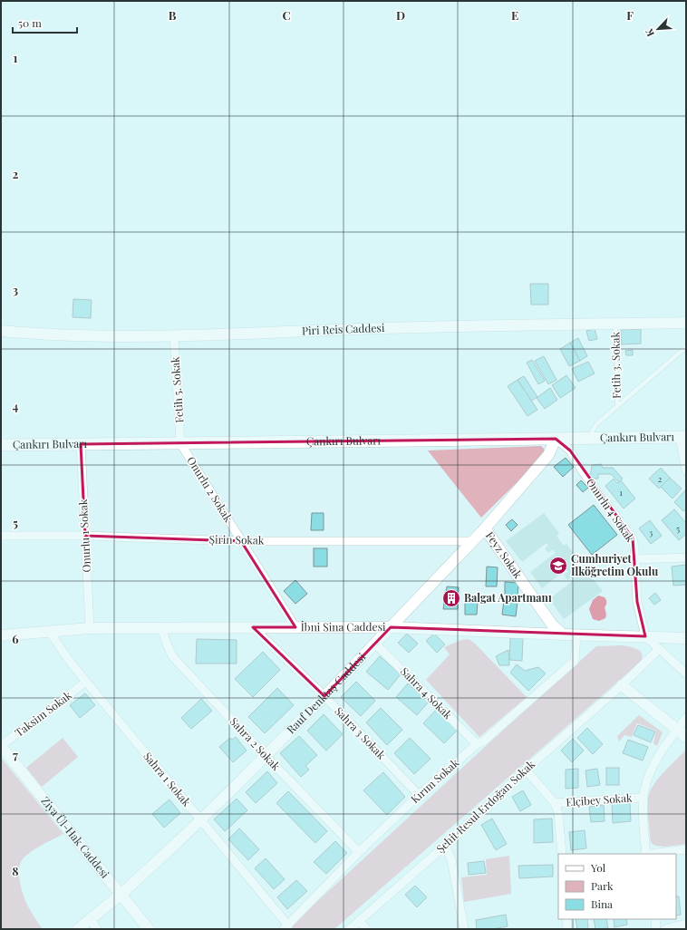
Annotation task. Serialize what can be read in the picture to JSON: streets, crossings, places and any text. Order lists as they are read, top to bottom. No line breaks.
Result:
{"streets":{"main road":["Çankırı Bulvarı"],"street":["Piri Reis Caddesi","Fetih 5. Sokak","Onurlu 2 Sokak","Onurlu 4 Sokak","Onurlu 1 Sokak","Şirin Sokak","Feyz Sokak","İbni Sina Caddesi","Rauf Denktaş Caddesi","Sahra 4 Sokak","Taksim Sokak","Sahra 3 Sokak","Sahra 2 Sokak","Sahra 1 Sokak","Kırım Sokak","Elçibey Sokak","Şehit Resul Erdoğan Sokak","Ziya Ül-Hak Caddesi"],"lane":["Fetih 3. Sokak"]},"crossings":[["Piri Reis Caddesi","Fetih 3. Sokak"],["Piri Reis Caddesi","Fetih 5. Sokak"],["Fetih 5. Sokak","Çankırı Bulvarı"],["Fetih 5. Sokak","Onurlu 2 Sokak"],["Çankırı Bulvarı","Onurlu 2 Sokak"],["Çankırı Bulvarı","Onurlu 4 Sokak"],["Çankırı Bulvarı","Onurlu 1 Sokak"],["Çankırı Bulvarı","Rauf Denktaş Caddesi"],["Onurlu 2 Sokak","Şirin Sokak"],["Onurlu 2 Sokak","İbni Sina Caddesi"],["Onurlu 4 Sokak","İbni Sina Caddesi"],["Onurlu 4 Sokak","Rauf Denktaş Caddesi"],["Onurlu 1 Sokak","Şirin Sokak"],["Onurlu 1 Sokak","İbni Sina Caddesi"],["Şirin Sokak","Rauf Denktaş Caddesi"],["Feyz Sokak","İbni Sina Caddesi"],["Feyz Sokak","Rauf Denktaş Caddesi"],["İbni Sina Caddesi","Rauf Denktaş Caddesi"],["İbni Sina Caddesi","Sahra 3 Sokak"],["İbni Sina Caddesi","Sahra 2 Sokak"],["İbni Sina Caddesi","Sahra 1 Sokak"],["İbni Sina Caddesi","Kırım Sokak"],["Rauf Denktaş Caddesi","Sahra 4 Sokak"],["Rauf Denktaş Caddesi","Sahra 3 Sokak"],["Rauf Denktaş Caddesi","Sahra 2 Sokak"],["Rauf Denktaş Caddesi","Sahra 1 Sokak"],["Rauf Denktaş Caddesi","Ziya Ül-Hak Caddesi"],["Sahra 4 Sokak","Kırım Sokak"],["Taksim Sokak","Sahra 1 Sokak"],["Taksim Sokak","Ziya Ül-Hak Caddesi"],["Sahra 3 Sokak","Kırım Sokak"],["Sahra 2 Sokak","Kırım Sokak"],["Sahra 1 Sokak","Kırım Sokak"]],"places":{"school or university":["Cumhuriyet İlköğretim Okulu"],"building":["Balgat Apartmanı"]},"house_numbers":["2","1","5","3"],"legend":["Yol","Park","Bina"],"scale_bar":"50 m","north":"bottom left","grid":{"columns":["B","C","D","E","F"],"rows":["1","2","3","4","5","6","7","8"]}}
